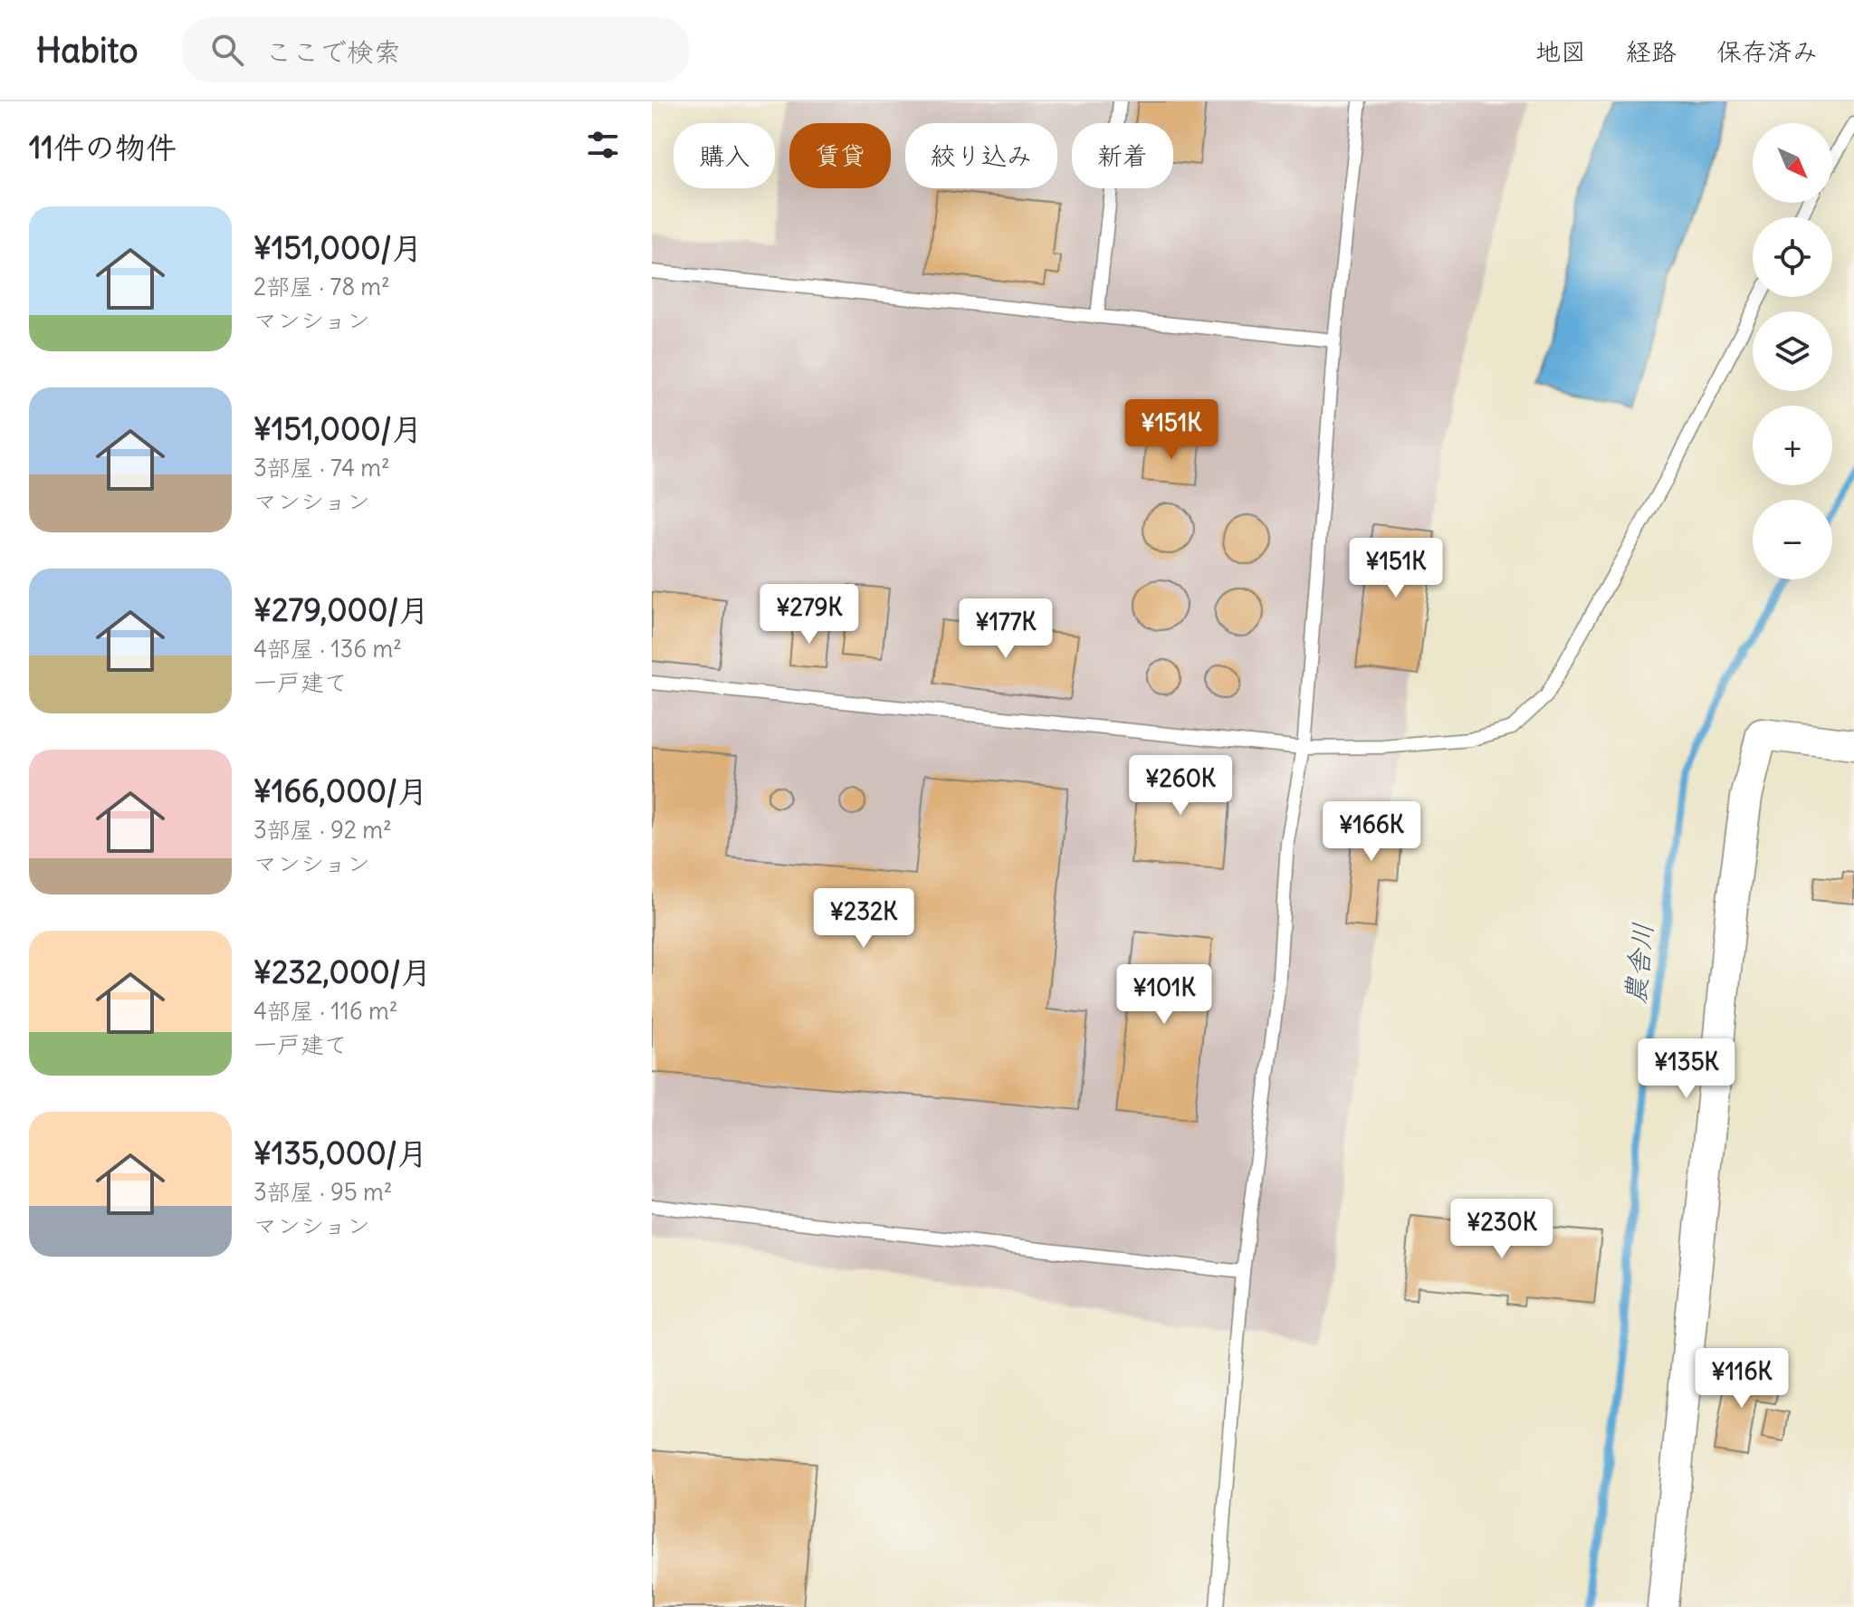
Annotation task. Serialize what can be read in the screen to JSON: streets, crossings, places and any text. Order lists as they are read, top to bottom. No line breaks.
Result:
{"water":["農舎川"],"north":"bottom right","page":{"header":"Habito","search":"ここで検索","nav":["地図","経路","保存済み"],"heading":"11件の物件","map_buttons":["+","−"],"chip":["購入","賃貸","絞り込み","新着"],"list":[{"name":"¥151,000/月","note":"2部屋 · 78 m² · マンション"},{"name":"¥151,000/月","note":"3部屋 · 74 m² · マンション"},{"name":"¥279,000/月","note":"4部屋 · 136 m² · 一戸建て"},{"name":"¥166,000/月","note":"3部屋 · 92 m² · マンション"},{"name":"¥232,000/月","note":"4部屋 · 116 m² · 一戸建て"},{"name":"¥135,000/月","note":"3部屋 · 95 m² · マンション"}],"price":["¥151K","¥151K","¥279K","¥177K","¥260K","¥166K","¥232K","¥101K","¥135K","¥230K","¥116K"]}}
